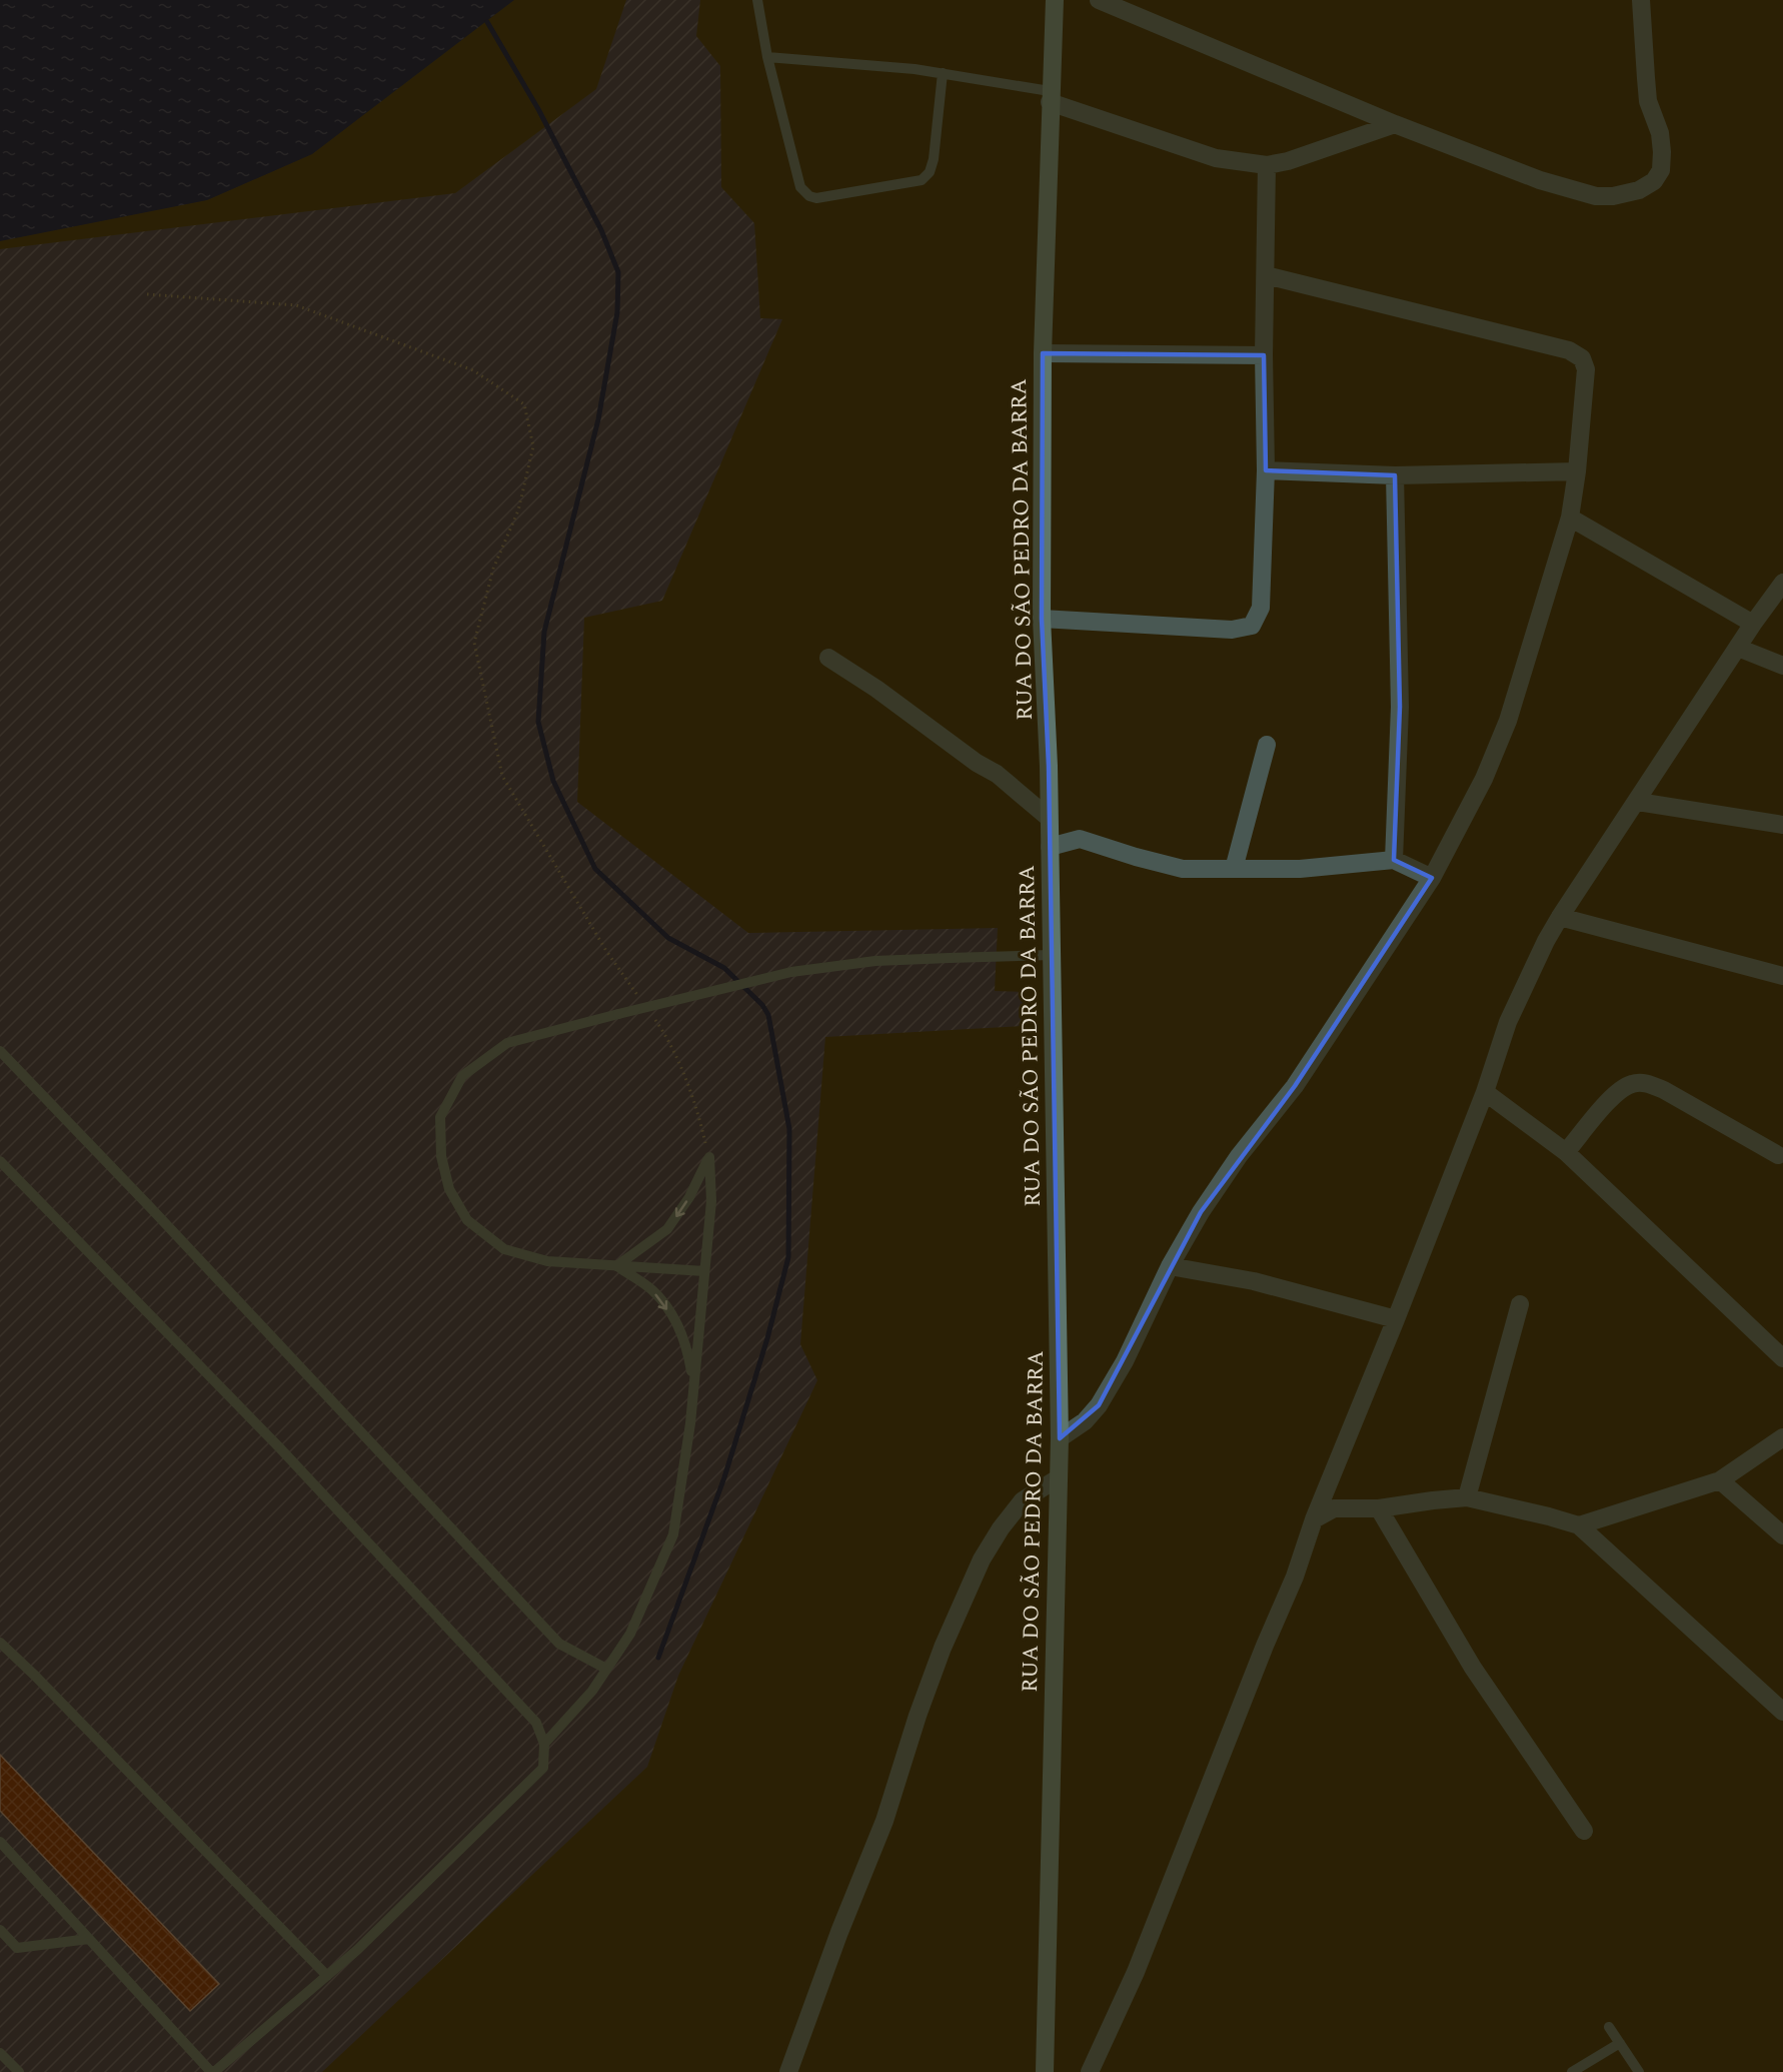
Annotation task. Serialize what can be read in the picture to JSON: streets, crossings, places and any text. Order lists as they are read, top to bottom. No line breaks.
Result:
{"streets":{"street":["RUA DO SÃO PEDRO DA BARRA"]}}
